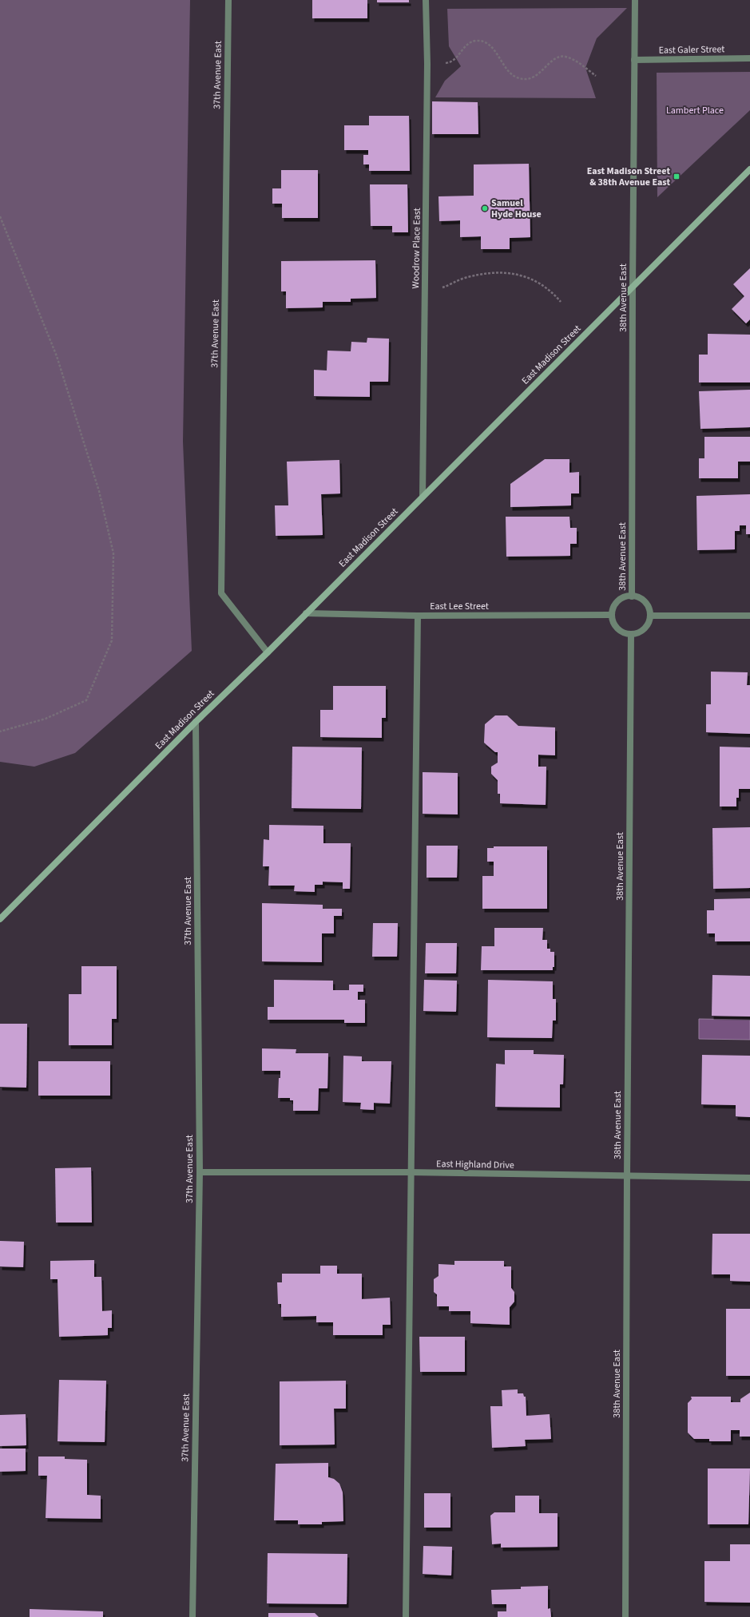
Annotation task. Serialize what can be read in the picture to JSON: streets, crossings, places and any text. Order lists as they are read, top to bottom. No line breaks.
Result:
{"streets":{"main road":["East Madison Street"],"street":["East Galer Street","37th Avenue East","Woodrow Place East","38th Avenue East","East Lee Street","East Highland Drive"]},"crossings":[["East Galer Street","38th Avenue East"],["37th Avenue East","East Madison Street"],["37th Avenue East","East Highland Drive"],["Woodrow Place East","East Madison Street"],["38th Avenue East","East Madison Street"],["38th Avenue East","East Lee Street"],["38th Avenue East","East Highland Drive"],["East Madison Street","East Lee Street"]],"parks":["Lambert Place"],"places":{"transit":["East Madison Street & 38th Avenue East"],"other":["Samuel Hyde House"]}}
